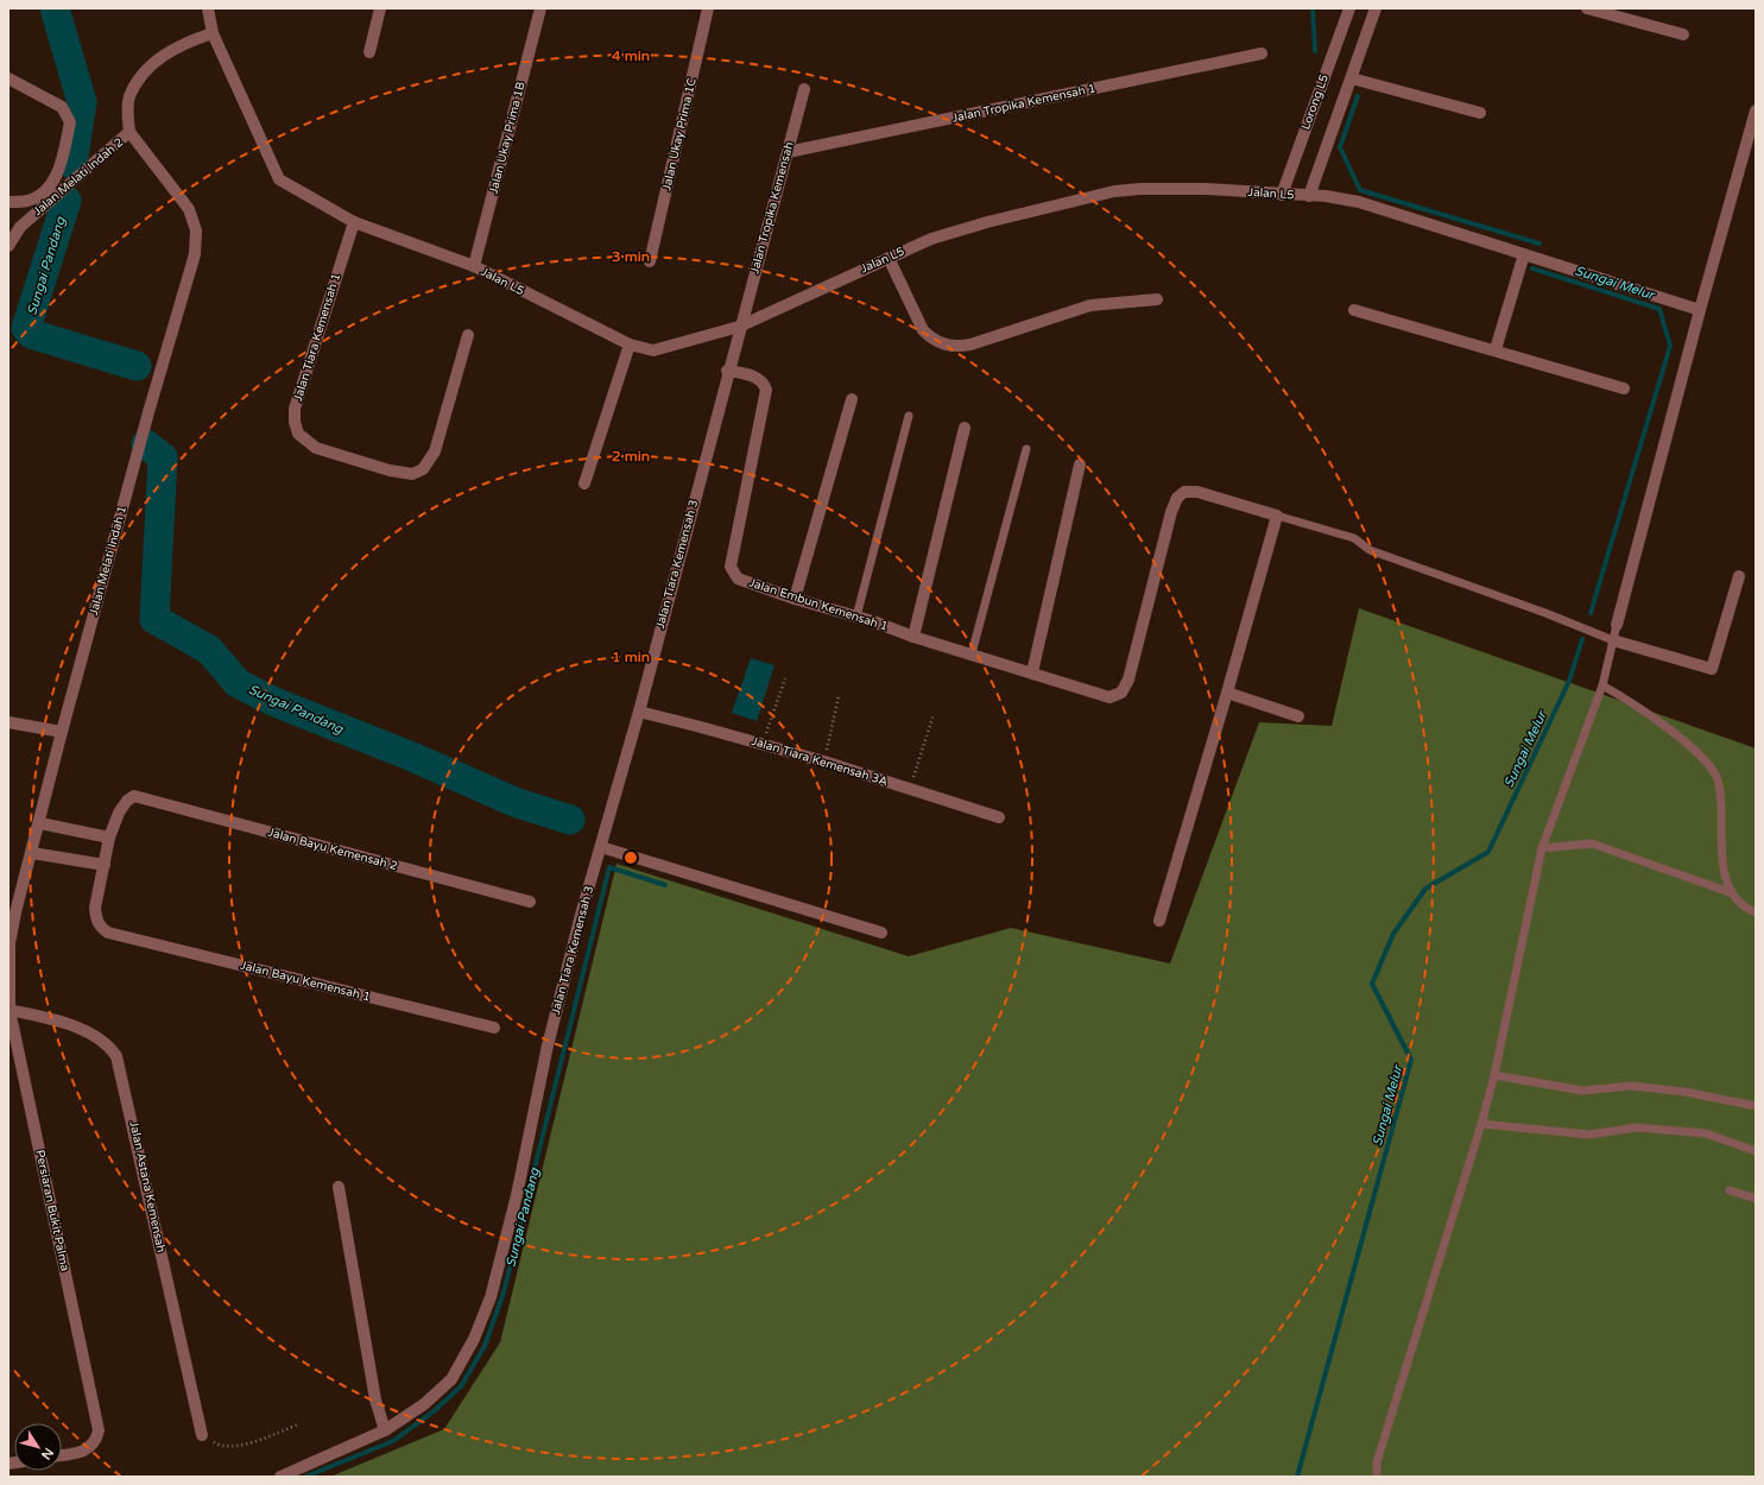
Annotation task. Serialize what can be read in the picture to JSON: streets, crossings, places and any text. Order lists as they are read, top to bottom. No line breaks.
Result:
{"streets":{"street":["Lorong L5","Jalan Tropika Kemensah 1","Jalan Ukay Prima 1C","Jalan Ukay Prima 1B","Jalan Melati Indah 2","Jalan L5","Jalan Tropika Kemensah","Jalan Tiara Kemensah 1","Jalan Melati Indah 1","Jalan Tiara Kemensah 3","Jalan Embun Kemensah 1","Jalan Tiara Kemensah 3A","Jalan Bayu Kemensah 2","Jalan Bayu Kemensah 1","Jalan Astana Kemensah","Persiaran Bukit Palma"]},"crossings":[["Lorong L5","Jalan L5"],["Jalan Tropika Kemensah 1","Jalan Tropika Kemensah"],["Jalan Ukay Prima 1B","Jalan L5"],["Jalan Melati Indah 2","Jalan L5"],["Jalan Melati Indah 2","Jalan Melati Indah 1"],["Jalan L5","Jalan Tropika Kemensah"],["Jalan L5","Jalan Tiara Kemensah 1"],["Jalan L5","Jalan Tiara Kemensah 3"],["Jalan Tropika Kemensah","Jalan Tiara Kemensah 3"],["Jalan Melati Indah 1","Jalan Astana Kemensah"],["Jalan Melati Indah 1","Persiaran Bukit Palma"],["Jalan Tiara Kemensah 3","Jalan Embun Kemensah 1"],["Jalan Tiara Kemensah 3","Jalan Tiara Kemensah 3A"],["Jalan Bayu Kemensah 2","Jalan Bayu Kemensah 1"],["Jalan Astana Kemensah","Persiaran Bukit Palma"]],"water":["Sungai Pandang","Sungai Melur"],"north":"bottom right","rings":["4 min","3 min","2 min","1 min"]}
